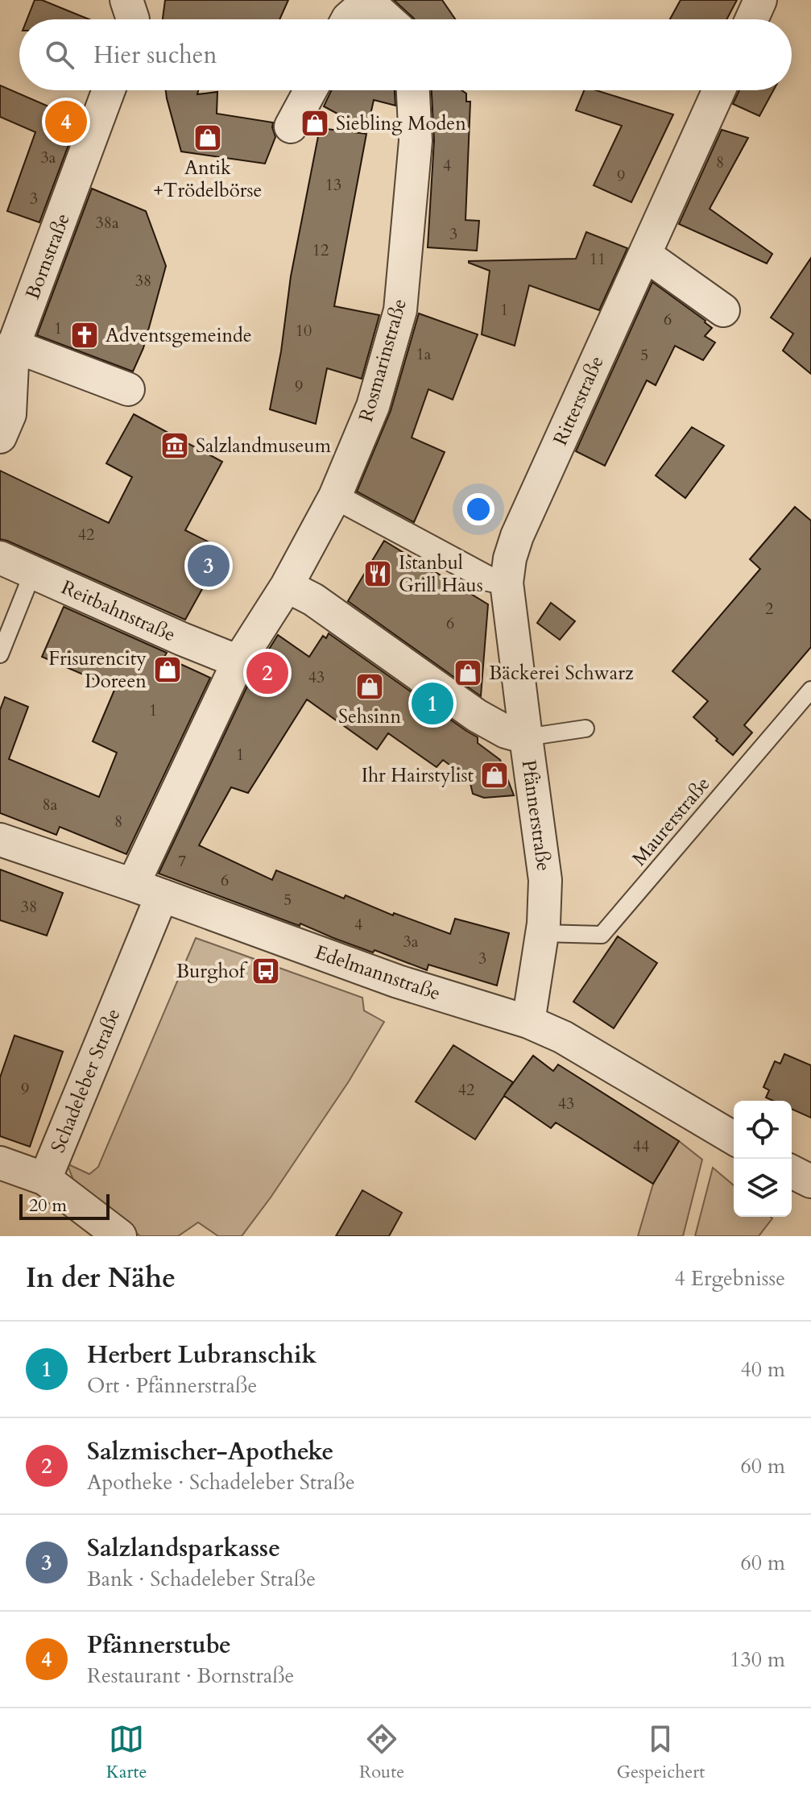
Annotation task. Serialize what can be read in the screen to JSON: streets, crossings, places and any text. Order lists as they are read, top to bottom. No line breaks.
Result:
{"streets":{"street":["Bornstraße","Rosmarinstraße","Ritterstraße","Reitbahnstraße","Pfännerstraße","Edelmannstraße","Schadeleber Straße"],"lane":["Maurerstraße"]},"crossings":[["Rosmarinstraße","Pfännerstraße"],["Rosmarinstraße","Schadeleber Straße"],["Ritterstraße","Pfännerstraße"],["Reitbahnstraße","Schadeleber Straße"],["Pfännerstraße","Maurerstraße"],["Pfännerstraße","Edelmannstraße"],["Pfännerstraße","Schadeleber Straße"],["Edelmannstraße","Schadeleber Straße"]],"places":{"shop":["Siebling Moden","Antik +Trödelbörse","Frisurencity Doreen","Bäckerei Schwarz","Sehsinn","Ihr Hairstylist"],"church":["Adventsgemeinde"],"museum":["Salzlandmuseum"],"restaurant":["Istanbul Grill Haus"],"bus stop":["Burghof"]},"house_numbers":["3a","8","4","9","13","3","38a","3","12","11","38","1","6","1","10","1a","5","9","42","2","6","43","1","1","8a","8","7","6","5","38","4","3a","3","9","42","43","44"],"scale_bar":"20 m","page":{"search":"Hier suchen","pins":["4","3","2","1"],"scale":"20 m","heading":["In der Nähe","4 Ergebnisse"],"list":[{"mark":"1","name":"Herbert Lubranschik","note":"Ort · Pfännerstraße","value":"40 m"},{"mark":"2","name":"Salzmischer-Apotheke","note":"Apotheke · Schadeleber Straße","value":"60 m"},{"mark":"3","name":"Salzlandsparkasse","note":"Bank · Schadeleber Straße","value":"60 m"},{"mark":"4","name":"Pfännerstube","note":"Restaurant · Bornstraße","value":"130 m"}],"nav":["Karte","Route","Gespeichert"]}}
